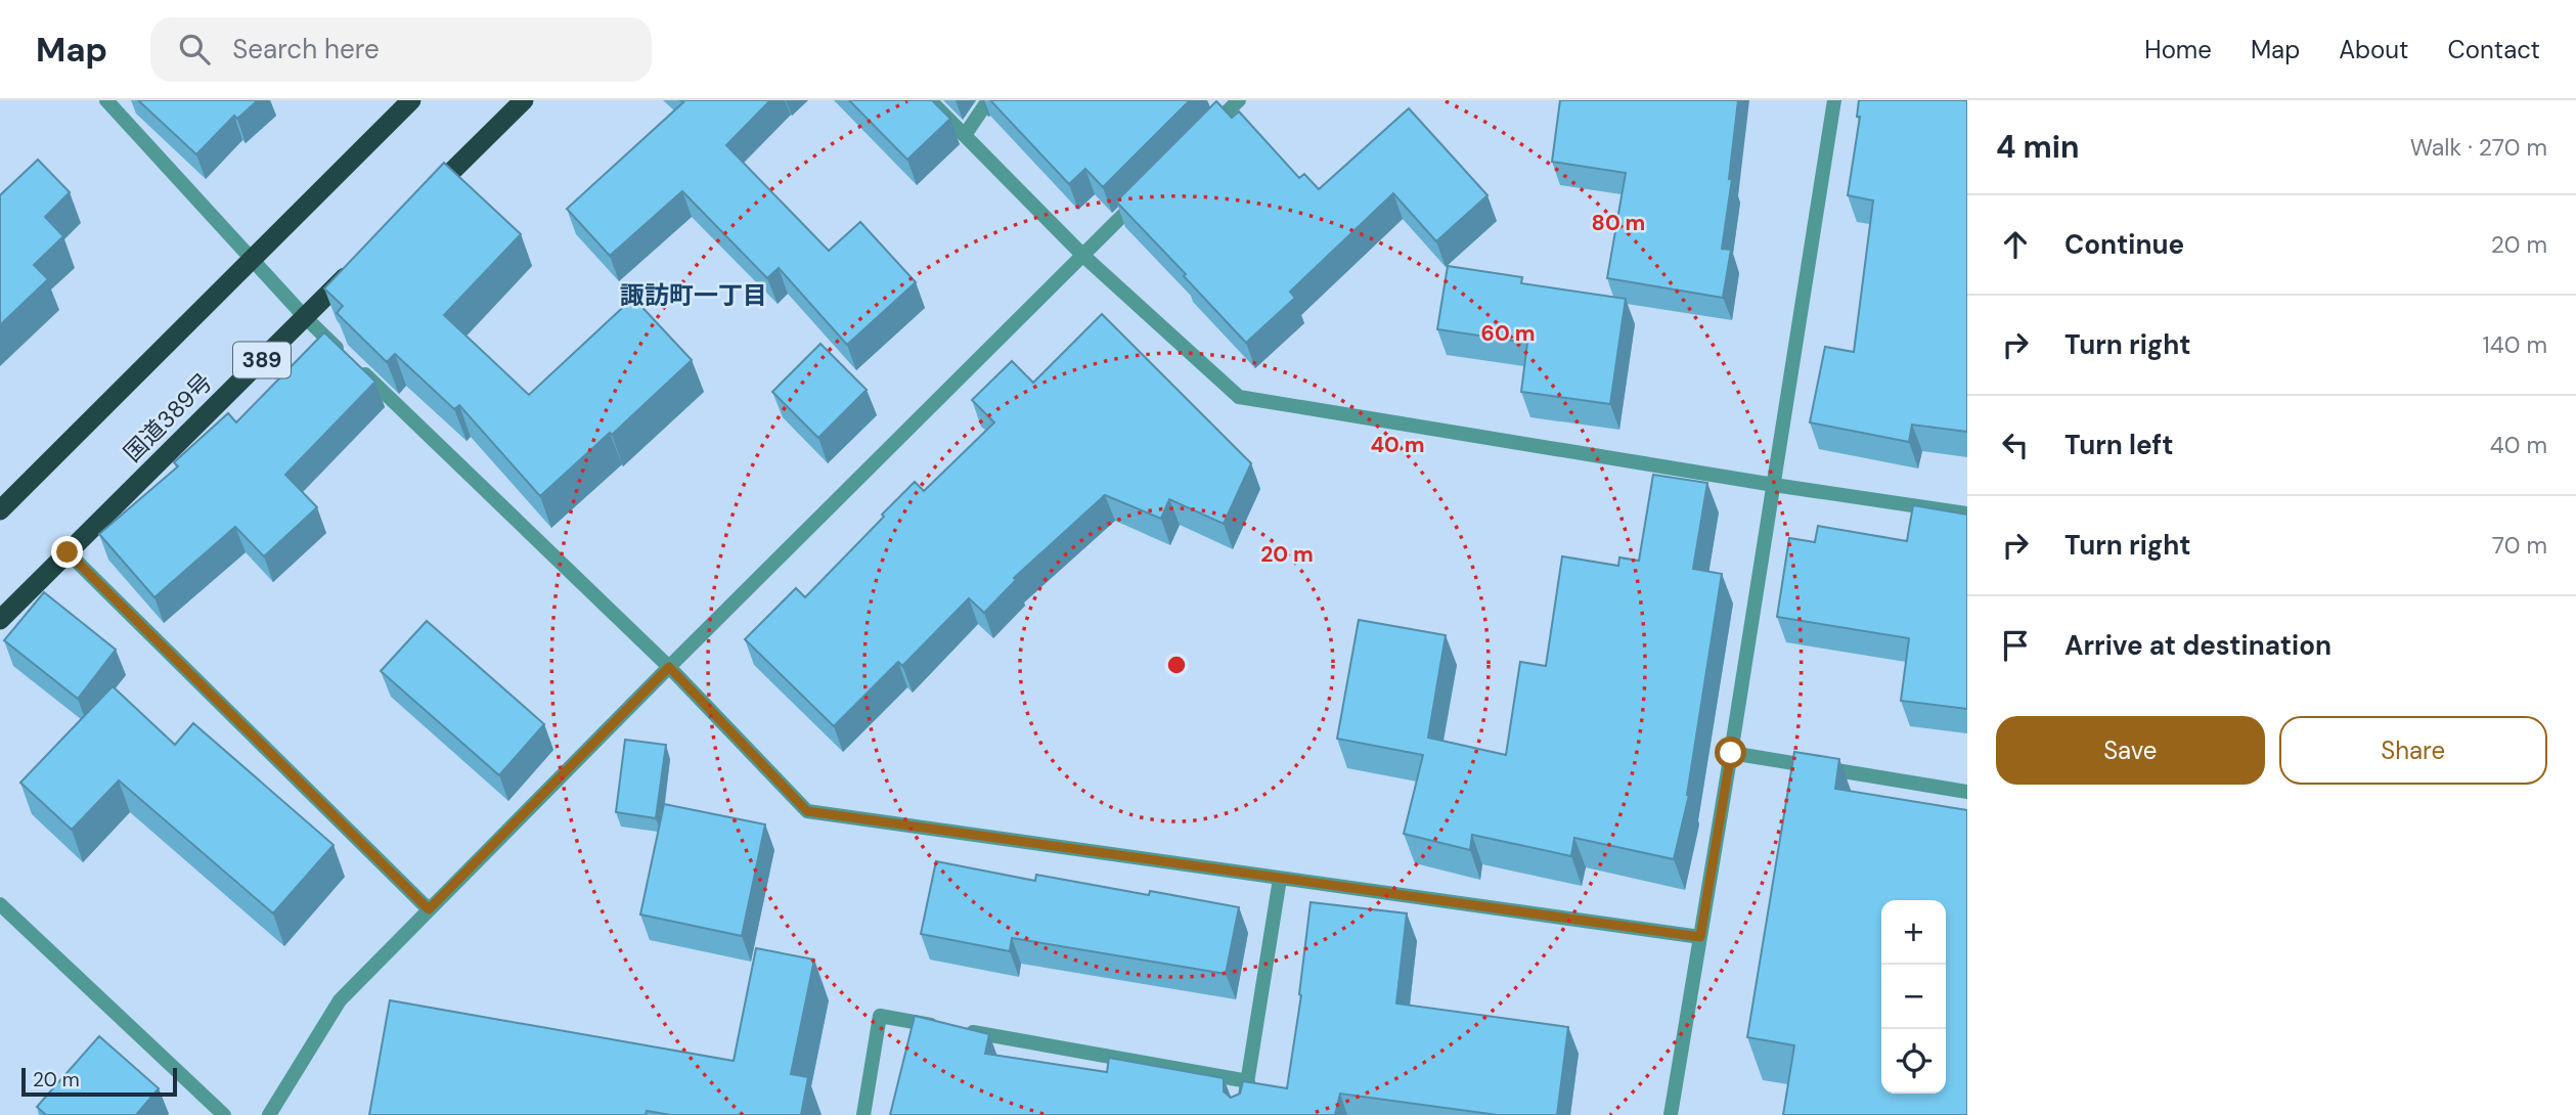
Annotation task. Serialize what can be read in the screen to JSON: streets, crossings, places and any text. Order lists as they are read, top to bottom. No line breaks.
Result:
{"streets":{"highway":["389","国道389号"]},"districts":["諏訪町一丁目"],"scale_bar":"20 m","page":{"header":"Map","search":"Search here","nav":["Home","Map","About","Contact"],"heading":["4 min","Walk · 270 m"],"list":[["Continue","20 m"],["Turn right","140 m"],["Turn left","40 m"],["Turn right","70 m"],"Arrive at destination"],"buttons":["Save","Share"],"map_buttons":["+","−"],"scale":"20 m"},"rings":["80 m","60 m","40 m","20 m"]}
